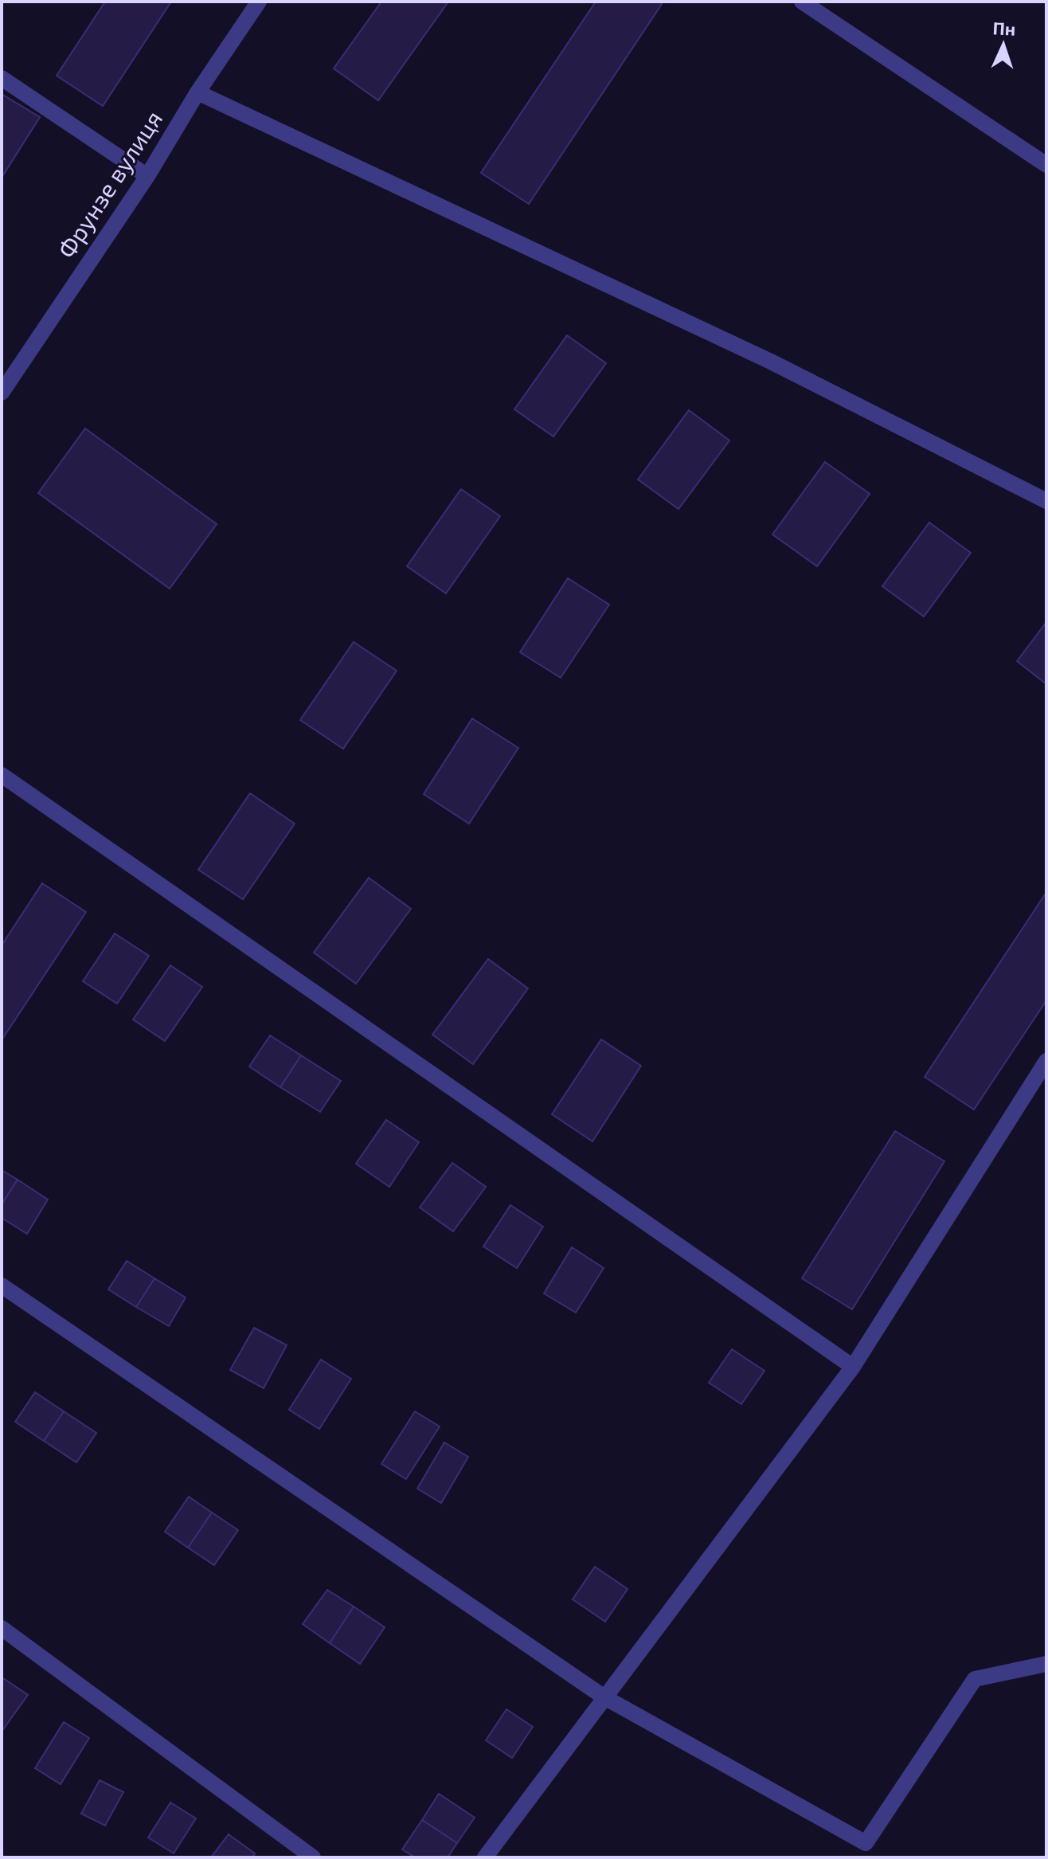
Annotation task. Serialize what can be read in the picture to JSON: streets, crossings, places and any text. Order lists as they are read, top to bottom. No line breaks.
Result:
{"streets":{"street":["Фрунзе вулиця"]},"north":"top"}
